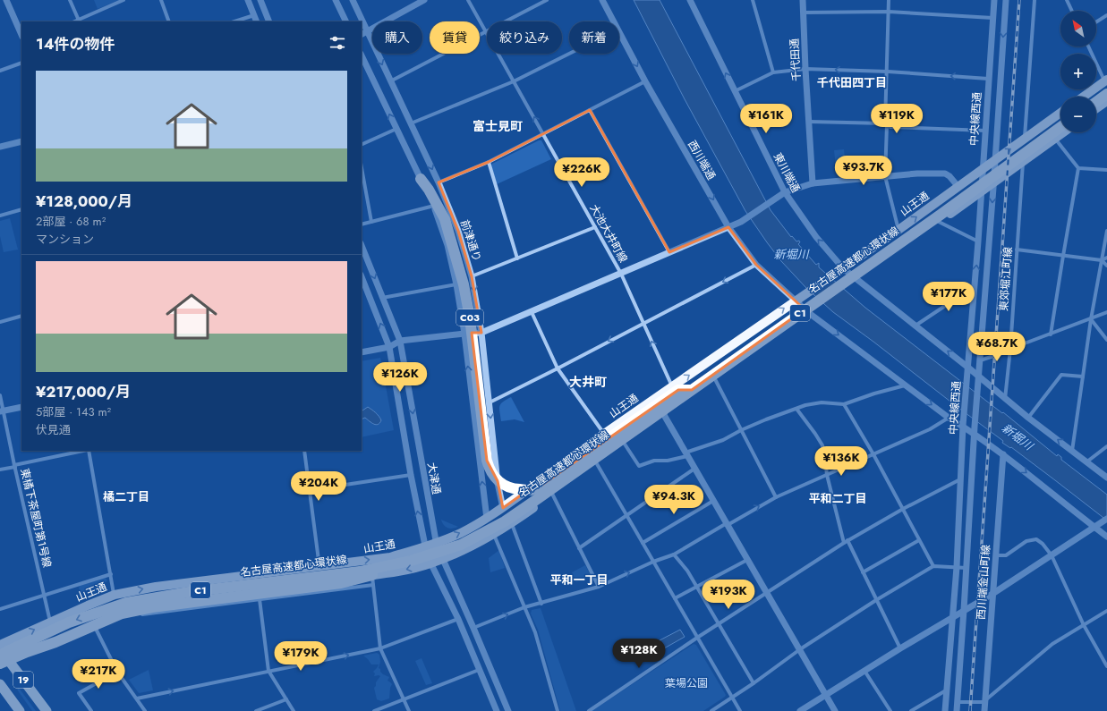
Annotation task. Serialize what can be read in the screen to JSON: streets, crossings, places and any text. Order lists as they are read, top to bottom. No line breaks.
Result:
{"streets":{"highway":["名古屋高速都心環状線","C1","C03","19"],"main road":["山王通"],"street":["千代田通","中央線西通","西川端通","東川端通","大池大井町線","前津通り","東郊堀江町線","大津通","東橘下茶屋町第1号線","西川端金山町線"]},"crossings":[["中央線西通","西川端通"],["中央線西通","東川端通"],["中央線西通","山王通"],["西川端通","山王通"],["西川端通","西川端金山町線"],["東川端通","山王通"],["東川端通","東郊堀江町線"],["山王通","大池大井町線"],["山王通","前津通り"],["山王通","大津通"],["山王通","東橘下茶屋町第1号線"],["名古屋高速都心環状線","C03"],["名古屋高速都心環状線","19"]],"one_way":["西川端通","東川端通"],"districts":["千代田四丁目","富士見町","大井町","橘二丁目","平和二丁目","平和一丁目"],"water":["新堀川"],"parks":["葉場公園"],"north":"top left","page":{"map_buttons":["+","−"],"chip":["購入","賃貸","絞り込み","新着"],"heading":"14件の物件","list":[{"name":"¥128,000/月","note":"2部屋 · 68 m² · マンション"},{"name":"¥217,000/月","note":"5部屋 · 143 m² · 伏見通"}],"price":["¥161K","¥119K","¥93.7K","¥226K","¥177K","¥68.7K","¥126K","¥136K","¥204K","¥94.3K","¥193K","¥128K","¥179K","¥217K"]}}
